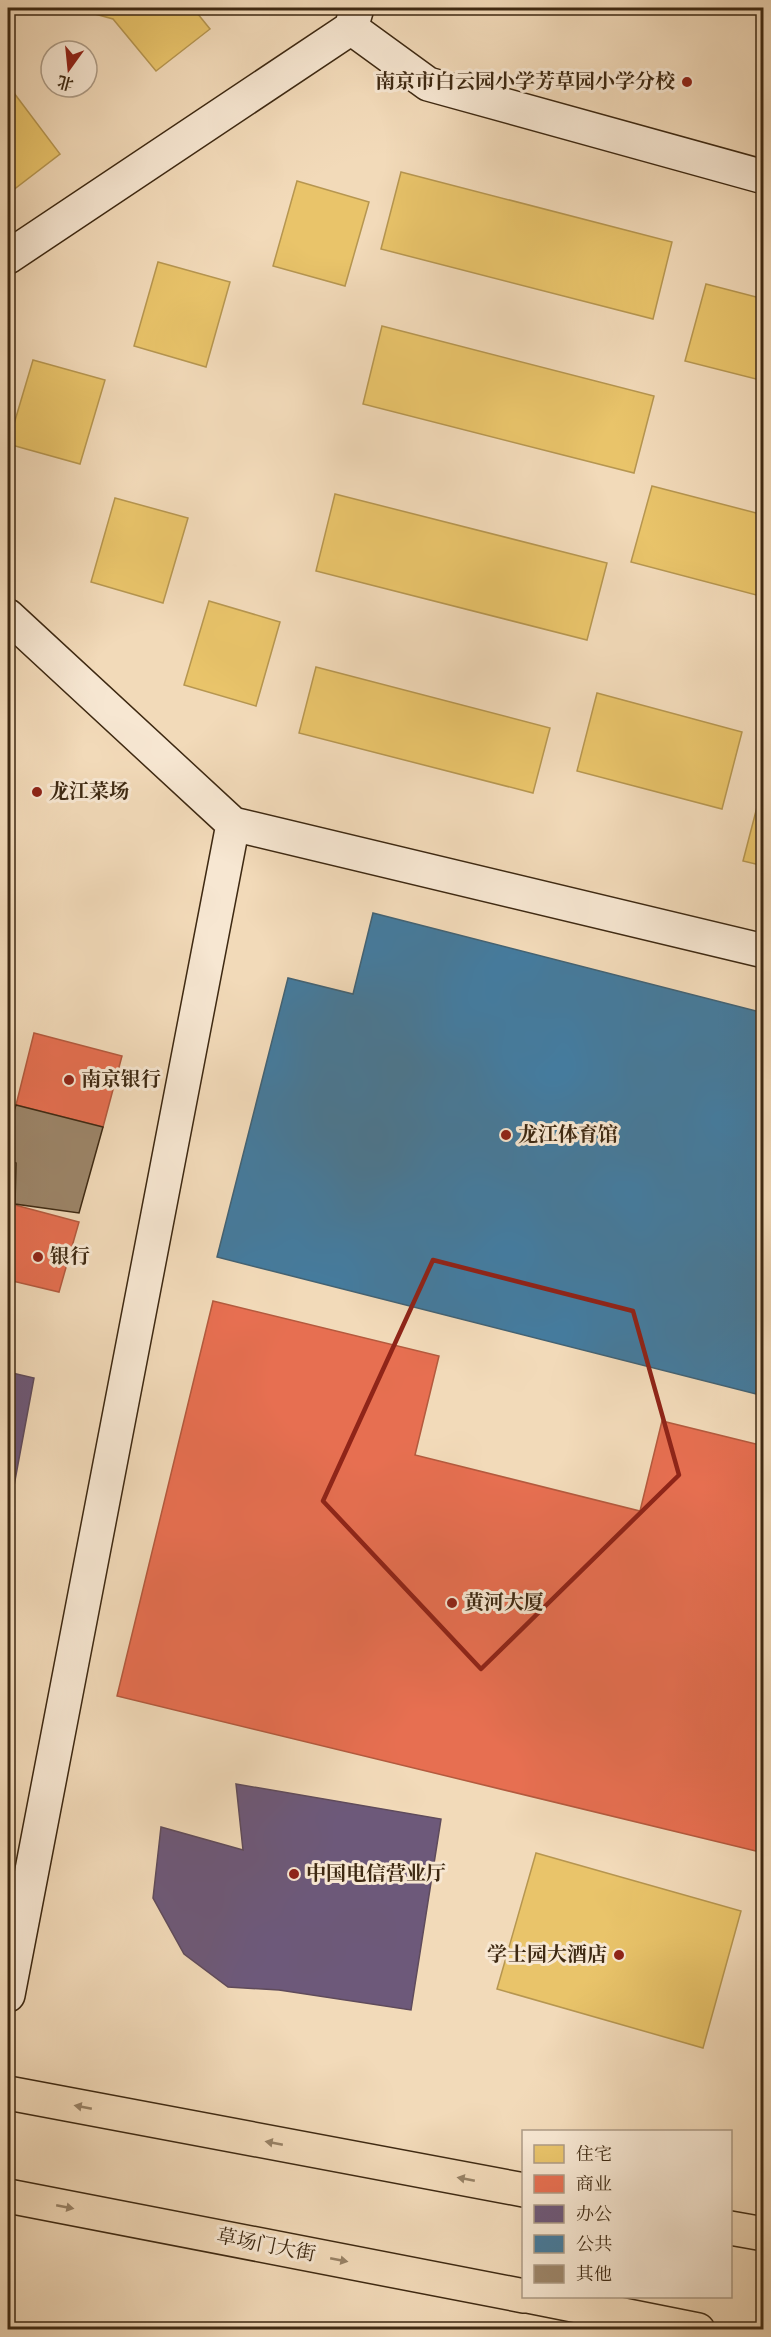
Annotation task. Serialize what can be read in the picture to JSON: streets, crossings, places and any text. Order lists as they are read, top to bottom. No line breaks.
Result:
{"streets":{"main road":["草场门大街"]},"places":["南京市白云园小学芳草园小学分校","龙江菜场","南京银行","龙江体育馆","银行","黄河大厦","中国电信营业厅","学士园大酒店"],"legend":["住宅","商业","办公","公共","其他"],"north":"bottom"}
